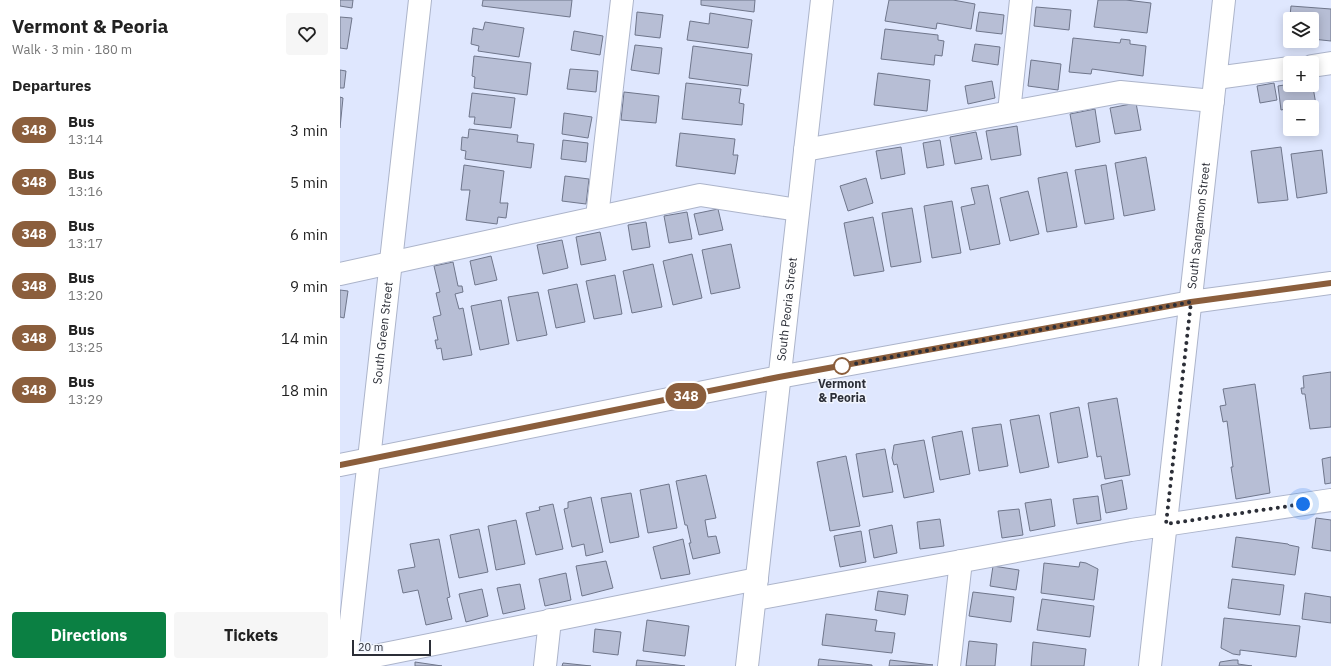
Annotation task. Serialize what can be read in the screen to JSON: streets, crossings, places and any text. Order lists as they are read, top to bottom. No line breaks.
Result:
{"streets":{"street":["South Sangamon Street","South Peoria Street","South Green Street"]},"places":["Vermont & Peoria"],"lines":["bus line 348"],"scale_bar":"20 m","page":{"heading":[["Vermont & Peoria","Walk · 3 min · 180 m"],"Departures"],"on_map":"348","map_buttons":["+","−"],"list":[{"mark":"348","name":"Bus","note":"13:14","value":"3 min"},{"mark":"348","name":"Bus","note":"13:16","value":"5 min"},{"mark":"348","name":"Bus","note":"13:17","value":"6 min"},{"mark":"348","name":"Bus","note":"13:20","value":"9 min"},{"mark":"348","name":"Bus","note":"13:25","value":"14 min"},{"mark":"348","name":"Bus","note":"13:29","value":"18 min"}],"buttons":["Directions","Tickets"],"scale":"20 m"}}
